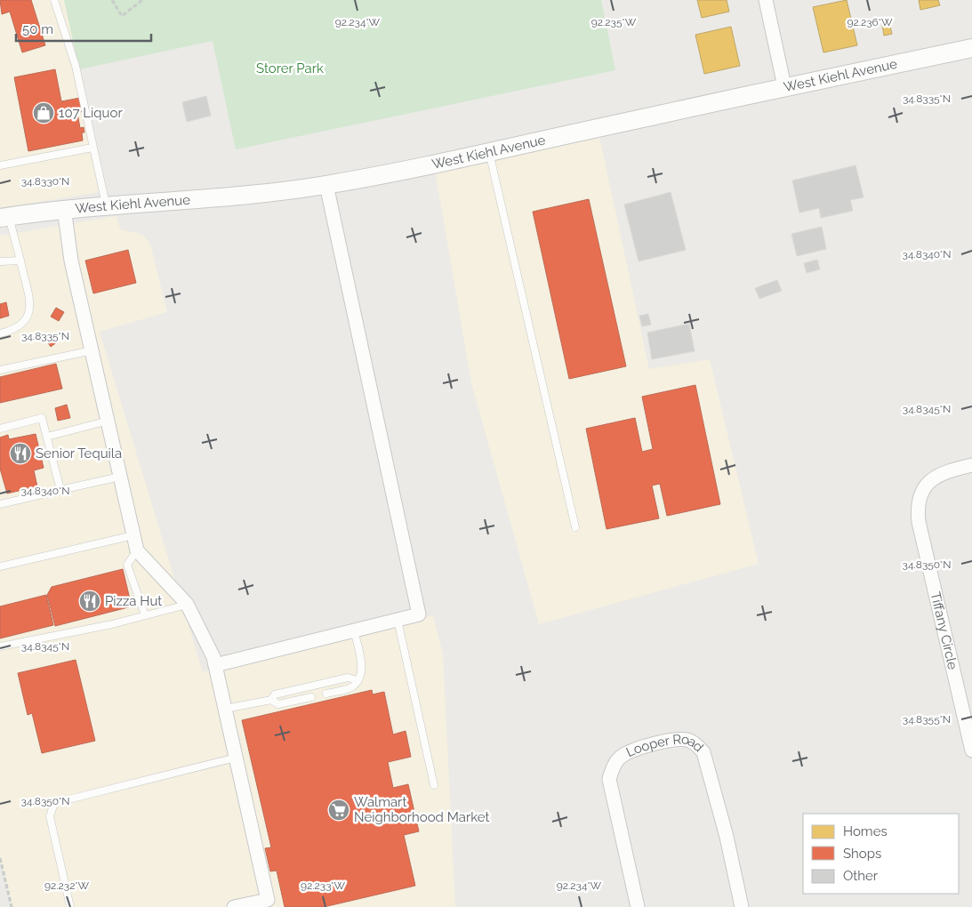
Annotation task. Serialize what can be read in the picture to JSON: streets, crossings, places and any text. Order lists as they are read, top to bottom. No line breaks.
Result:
{"streets":{"street":["West Kiehl Avenue","Tiffany Circle","Looper Road"]},"parks":["Storer Park"],"places":{"shop":["107 Liquor"],"restaurant":["Senior Tequila","Pizza Hut"],"supermarket":["Walmart Neighborhood Market"]},"legend":["Homes","Shops","Other"],"scale_bar":"50 m","coordinates":["92.234°W","92.235°W","92.236°W","34.8335°N","34.8330°N","34.8340°N","34.8345°N","34.8350°N","34.8355°N","92.232°W","92.233°W"]}
